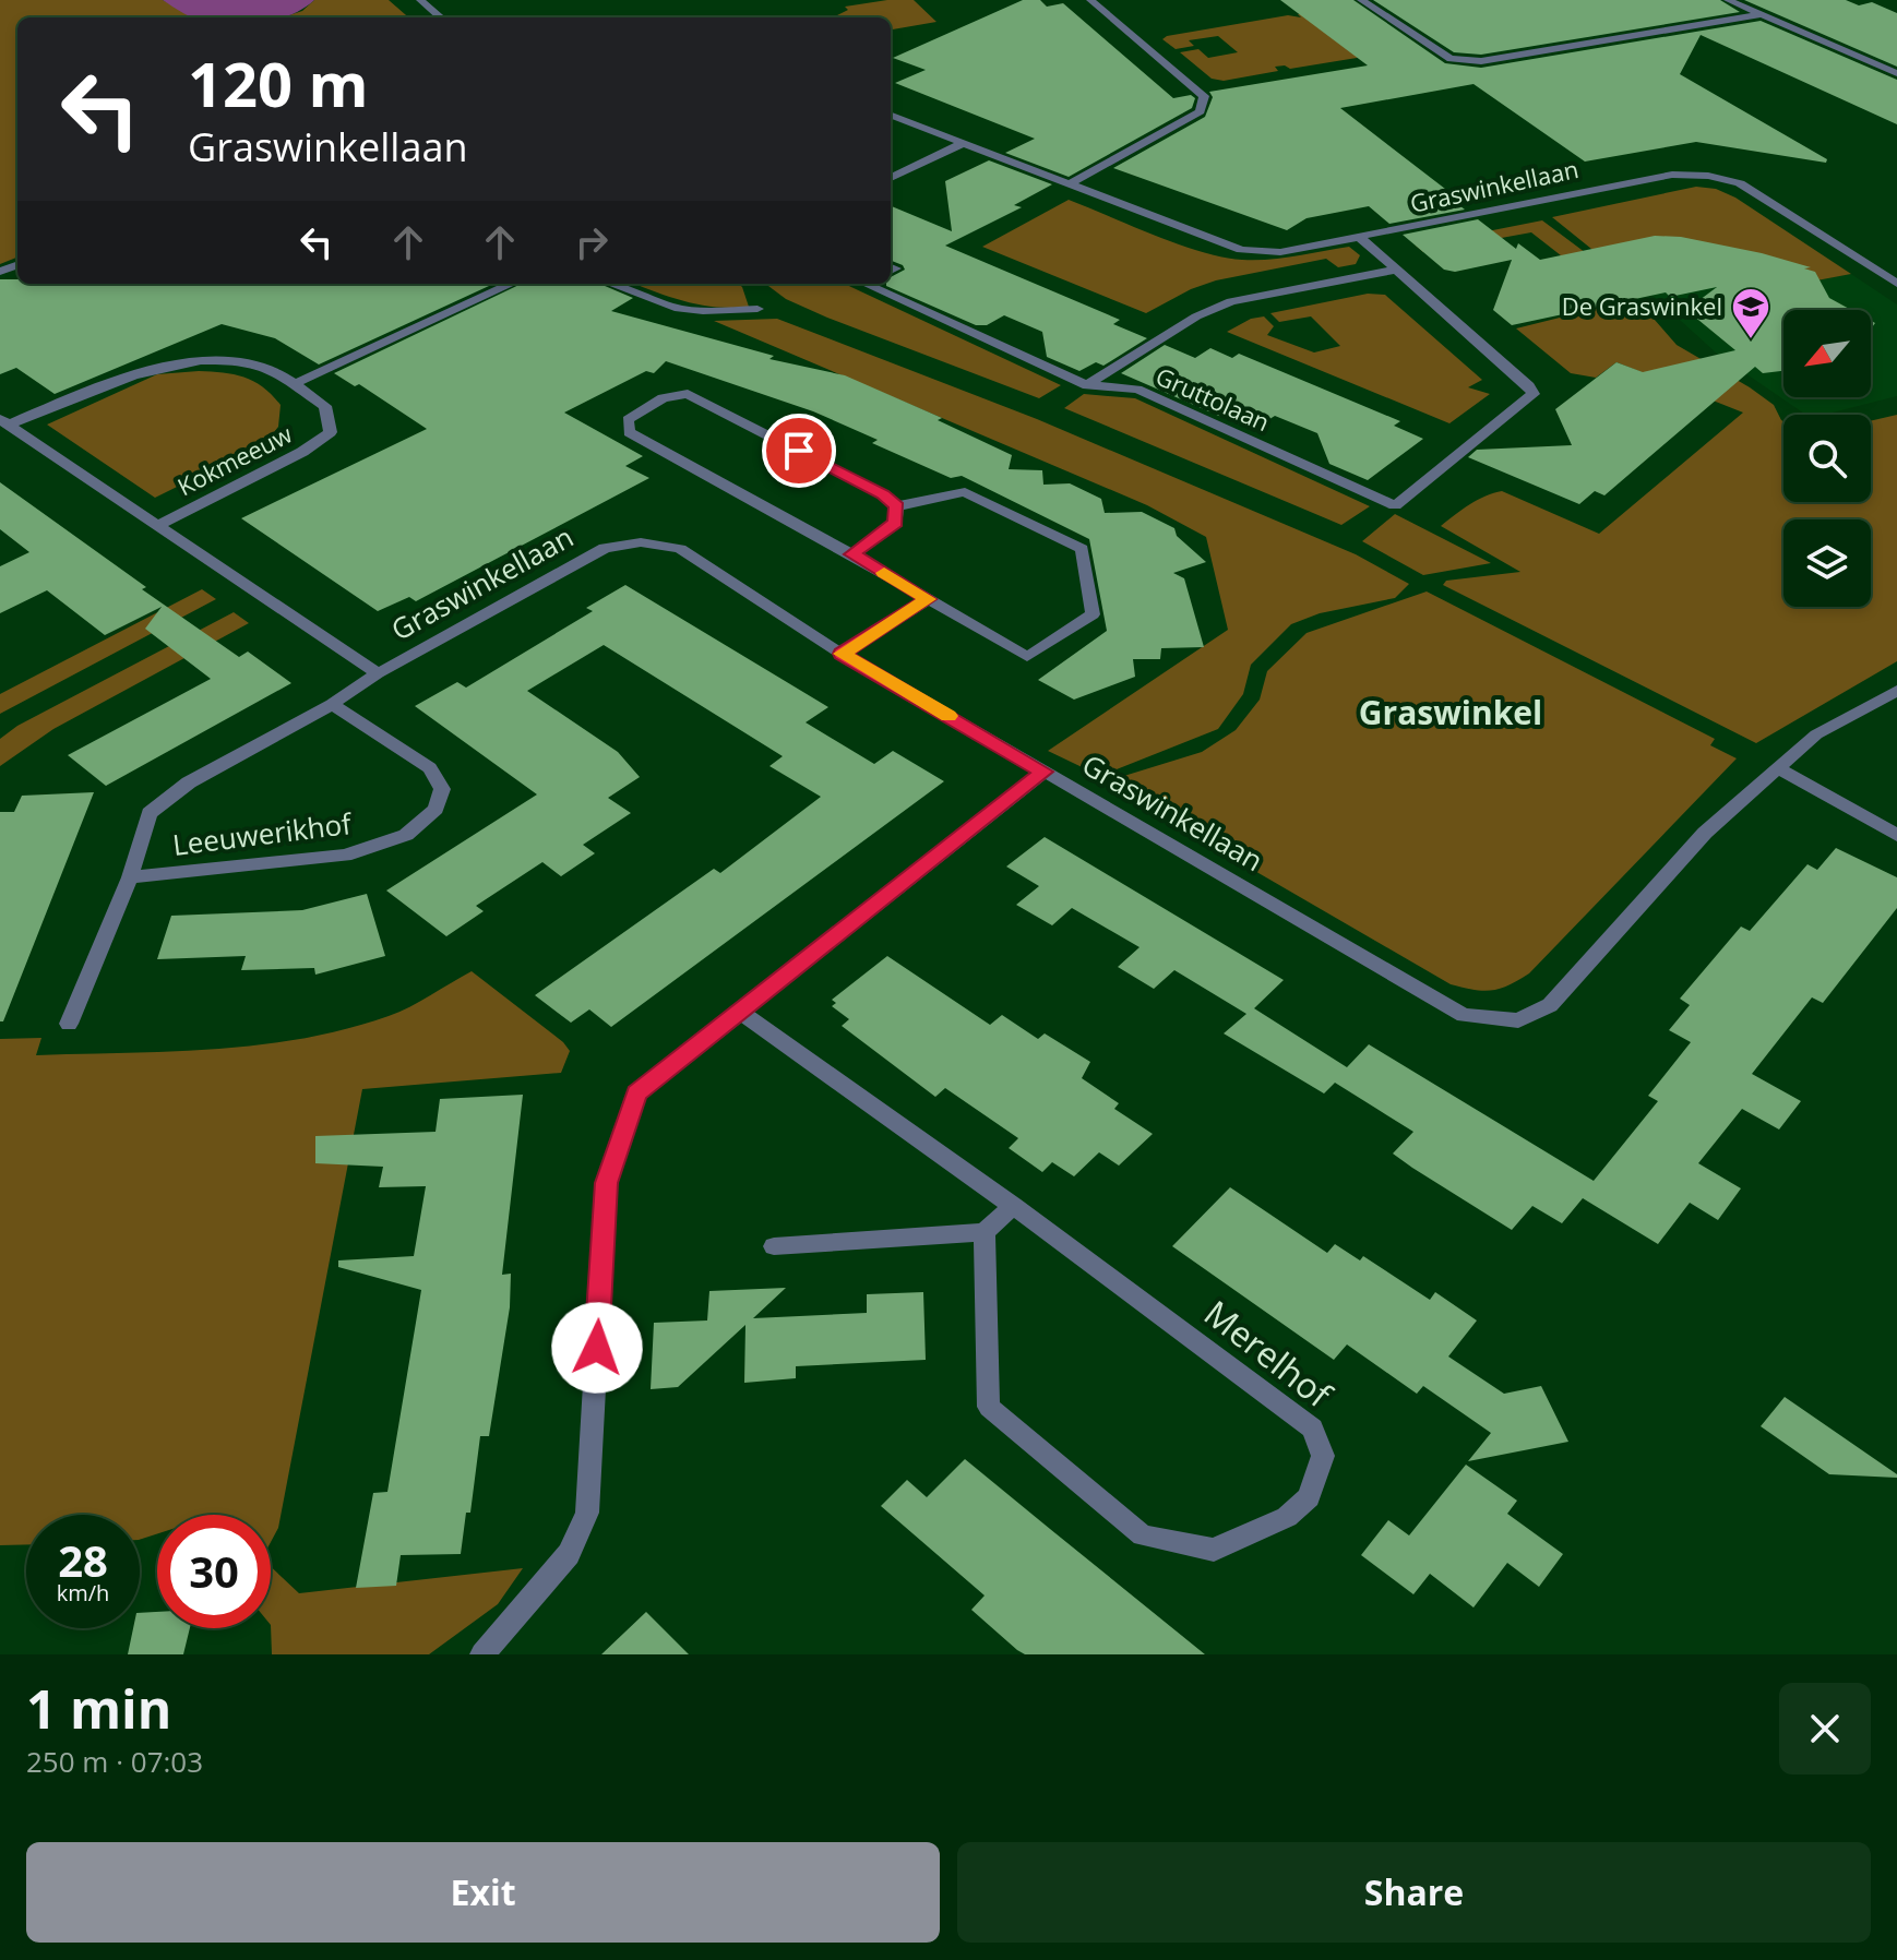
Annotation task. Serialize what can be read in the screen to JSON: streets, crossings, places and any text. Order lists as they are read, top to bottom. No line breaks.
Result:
{"streets":{"street":["Graswinkellaan","Gruttolaan","Kokmeeuw","Leeuwerikhof","Merelhof"]},"crossings":[["Graswinkellaan","Kokmeeuw"],["Graswinkellaan","Leeuwerikhof"]],"districts":["Graswinkel"],"places":{"school or university":["De Graswinkel"]},"north":"bottom left","page":{"turn":["120 m","Graswinkellaan"],"speed":"28 km/h","limit":"30","heading":["1 min","250 m · 07:03"],"buttons":["Exit","Share"]}}
